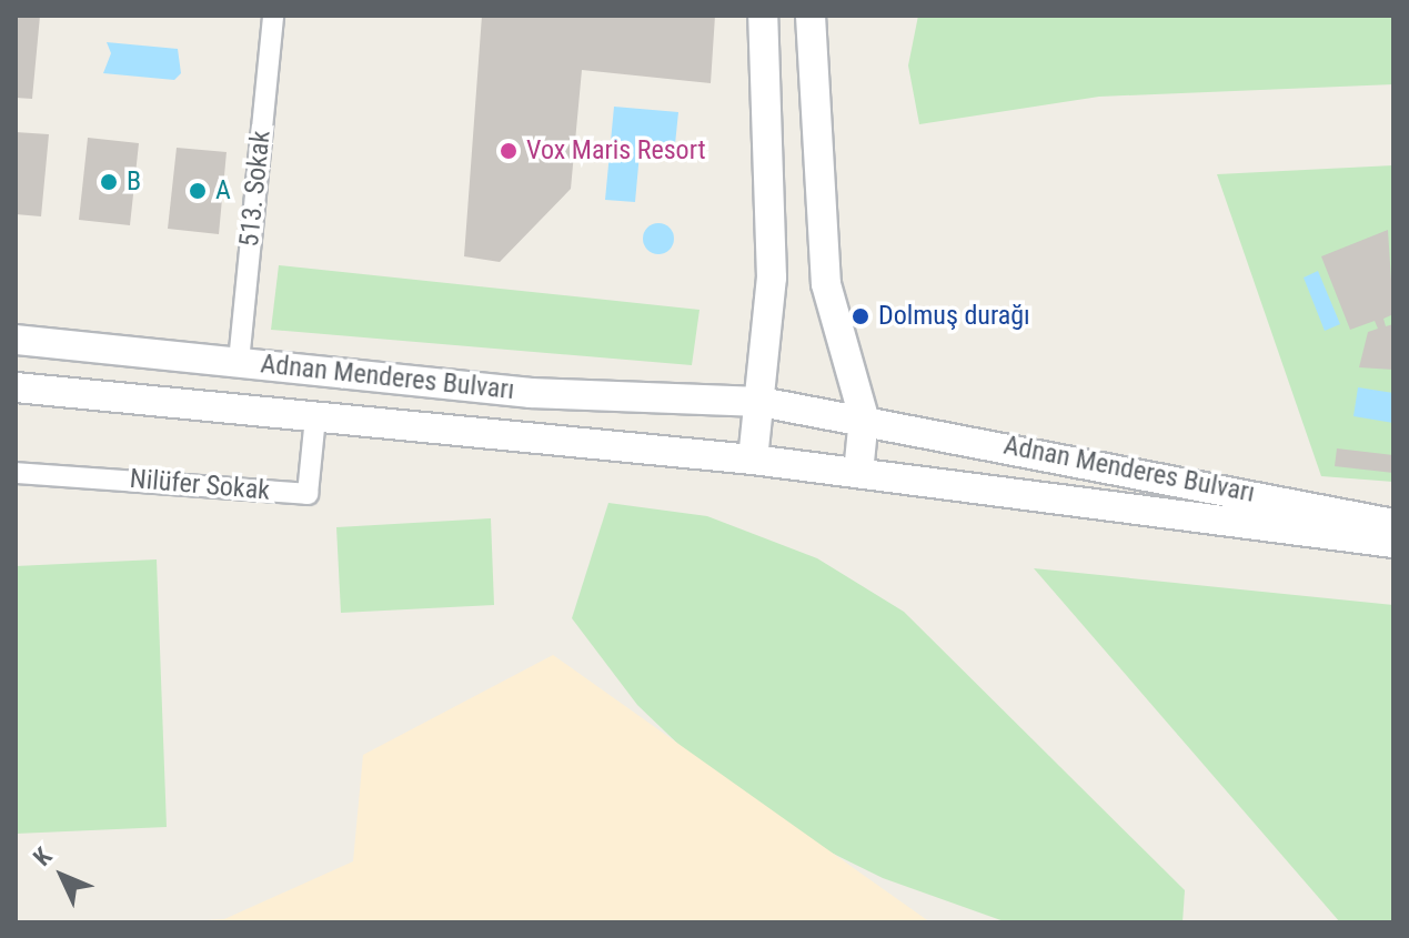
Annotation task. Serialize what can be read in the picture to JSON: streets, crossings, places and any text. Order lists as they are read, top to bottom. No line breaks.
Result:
{"streets":{"main road":["Adnan Menderes Bulvarı"],"street":["513. Sokak","Nilüfer Sokak"]},"crossings":[["513. Sokak","Adnan Menderes Bulvarı"],["Adnan Menderes Bulvarı","Nilüfer Sokak"]],"places":["Vox Maris Resort","B","A","Dolmuş durağı"],"north":"top left"}
